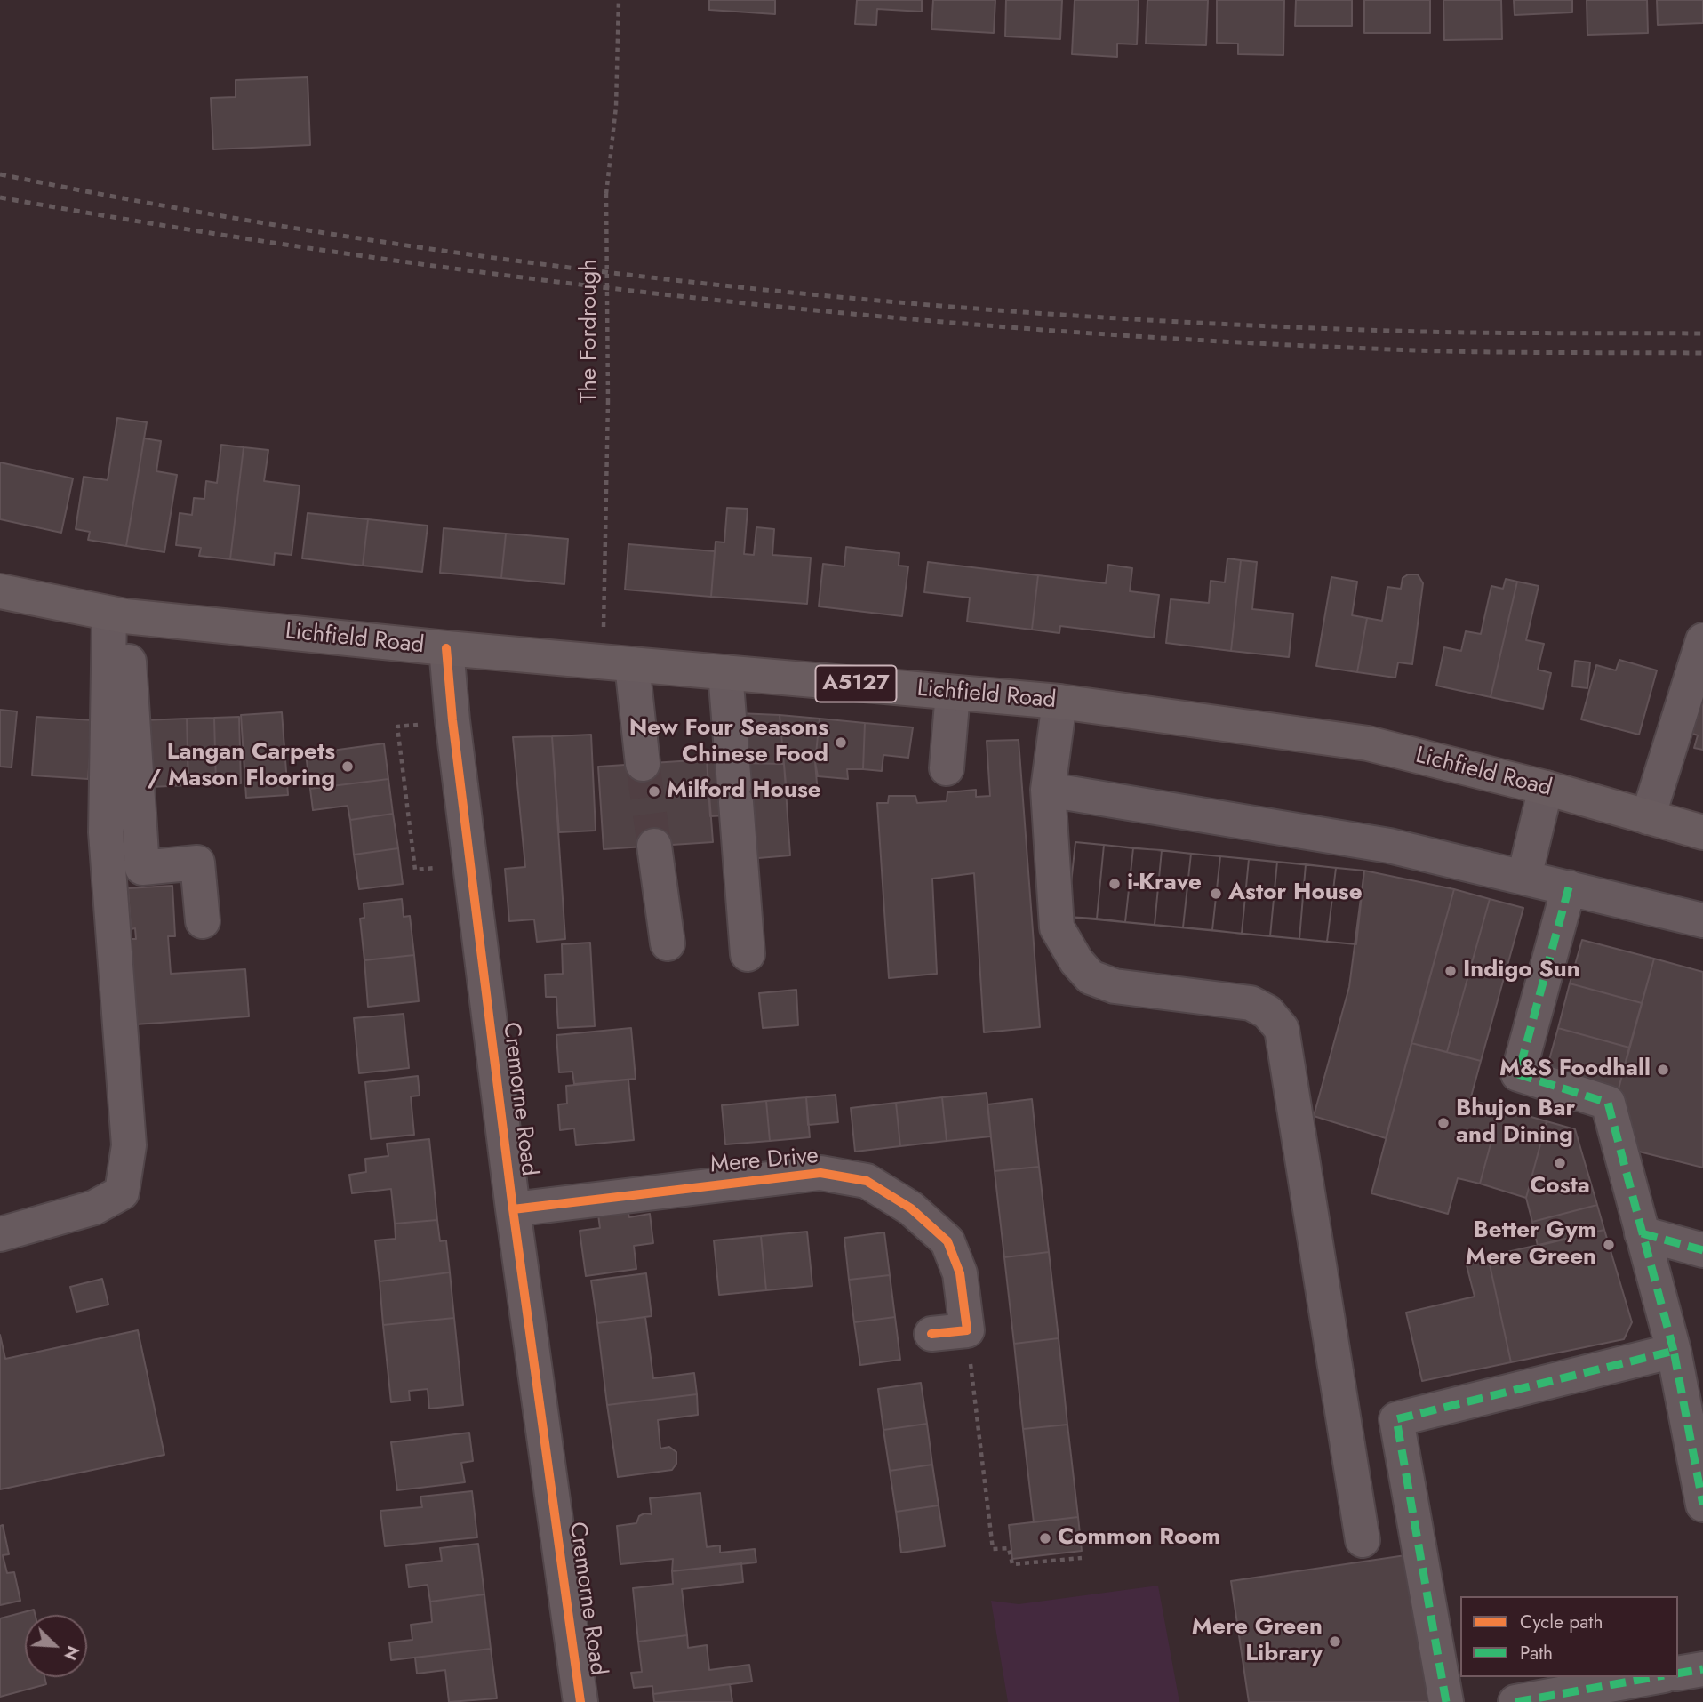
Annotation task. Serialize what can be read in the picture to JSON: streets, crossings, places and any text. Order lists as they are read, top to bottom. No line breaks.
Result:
{"streets":{"main road":["Lichfield Road","A5127"],"street":["Cremorne Road","Mere Drive"],"path":["The Fordrough"]},"crossings":[["The Fordrough","Lichfield Road"],["Lichfield Road","Cremorne Road"],["Cremorne Road","Mere Drive"]],"places":["New Four Seasons Chinese Food","Langan Carpets / Mason Flooring","Milford House","i-Krave","Astor House","Indigo Sun","M&S Foodhall","Bhujon Bar and Dining","Costa","Better Gym Mere Green","Common Room","Mere Green Library"],"legend":["Cycle path","Path"],"north":"bottom right"}
